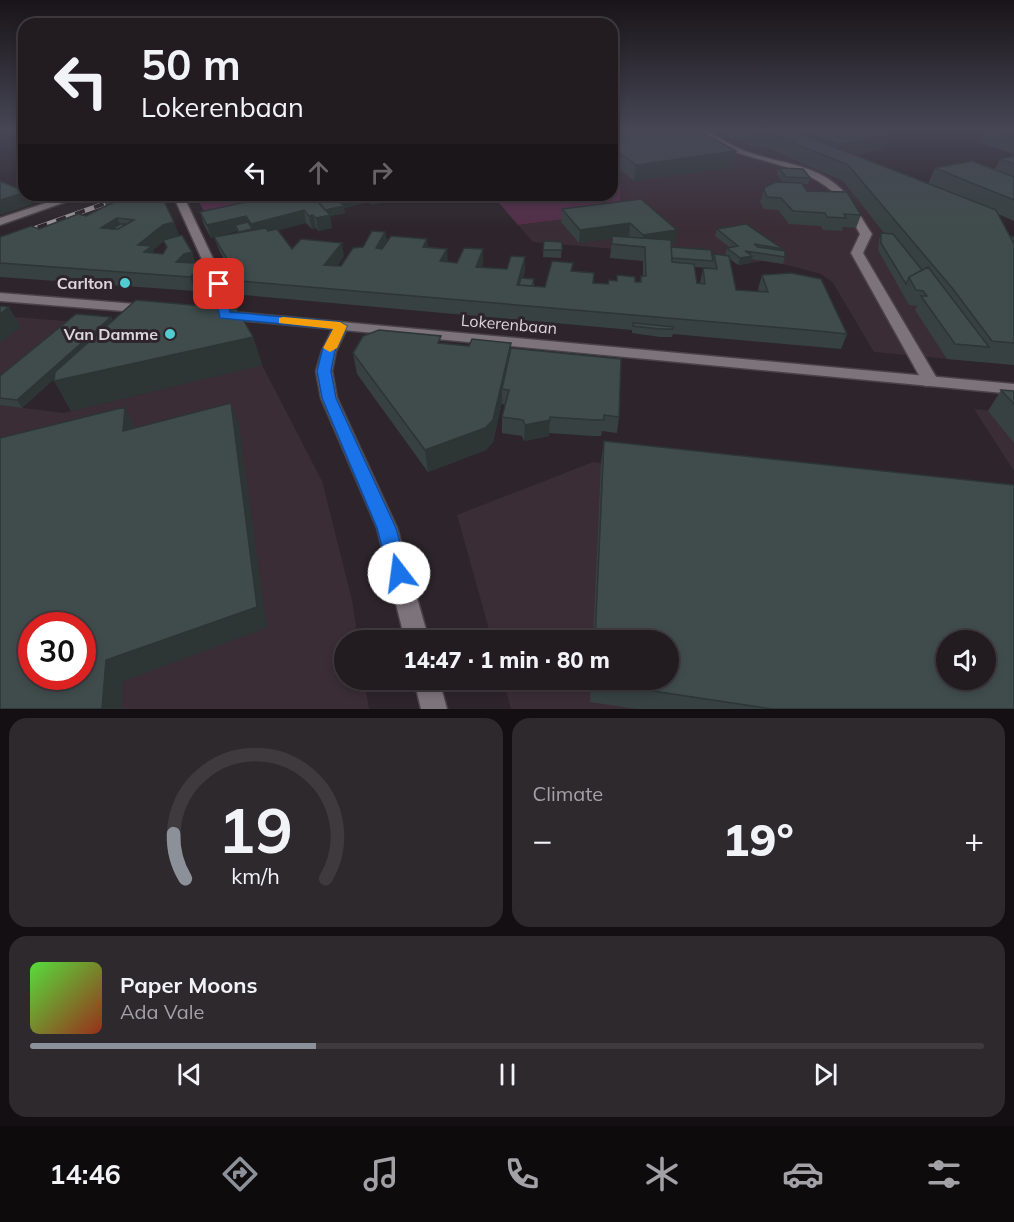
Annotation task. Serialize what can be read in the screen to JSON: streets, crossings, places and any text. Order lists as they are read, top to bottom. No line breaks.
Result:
{"streets":{"street":["Lokerenbaan"]},"places":["Carlton","Van Damme"],"page":{"turn":["50 m","Lokerenbaan"],"limit":"30","trip":"14:47 · 1 min · 80 m","tile":"Climate","heat":["−","19°","+"],"song":["Paper Moons","Ada Vale"],"tabs":"14:46","gauge":["19","km/h"]}}
